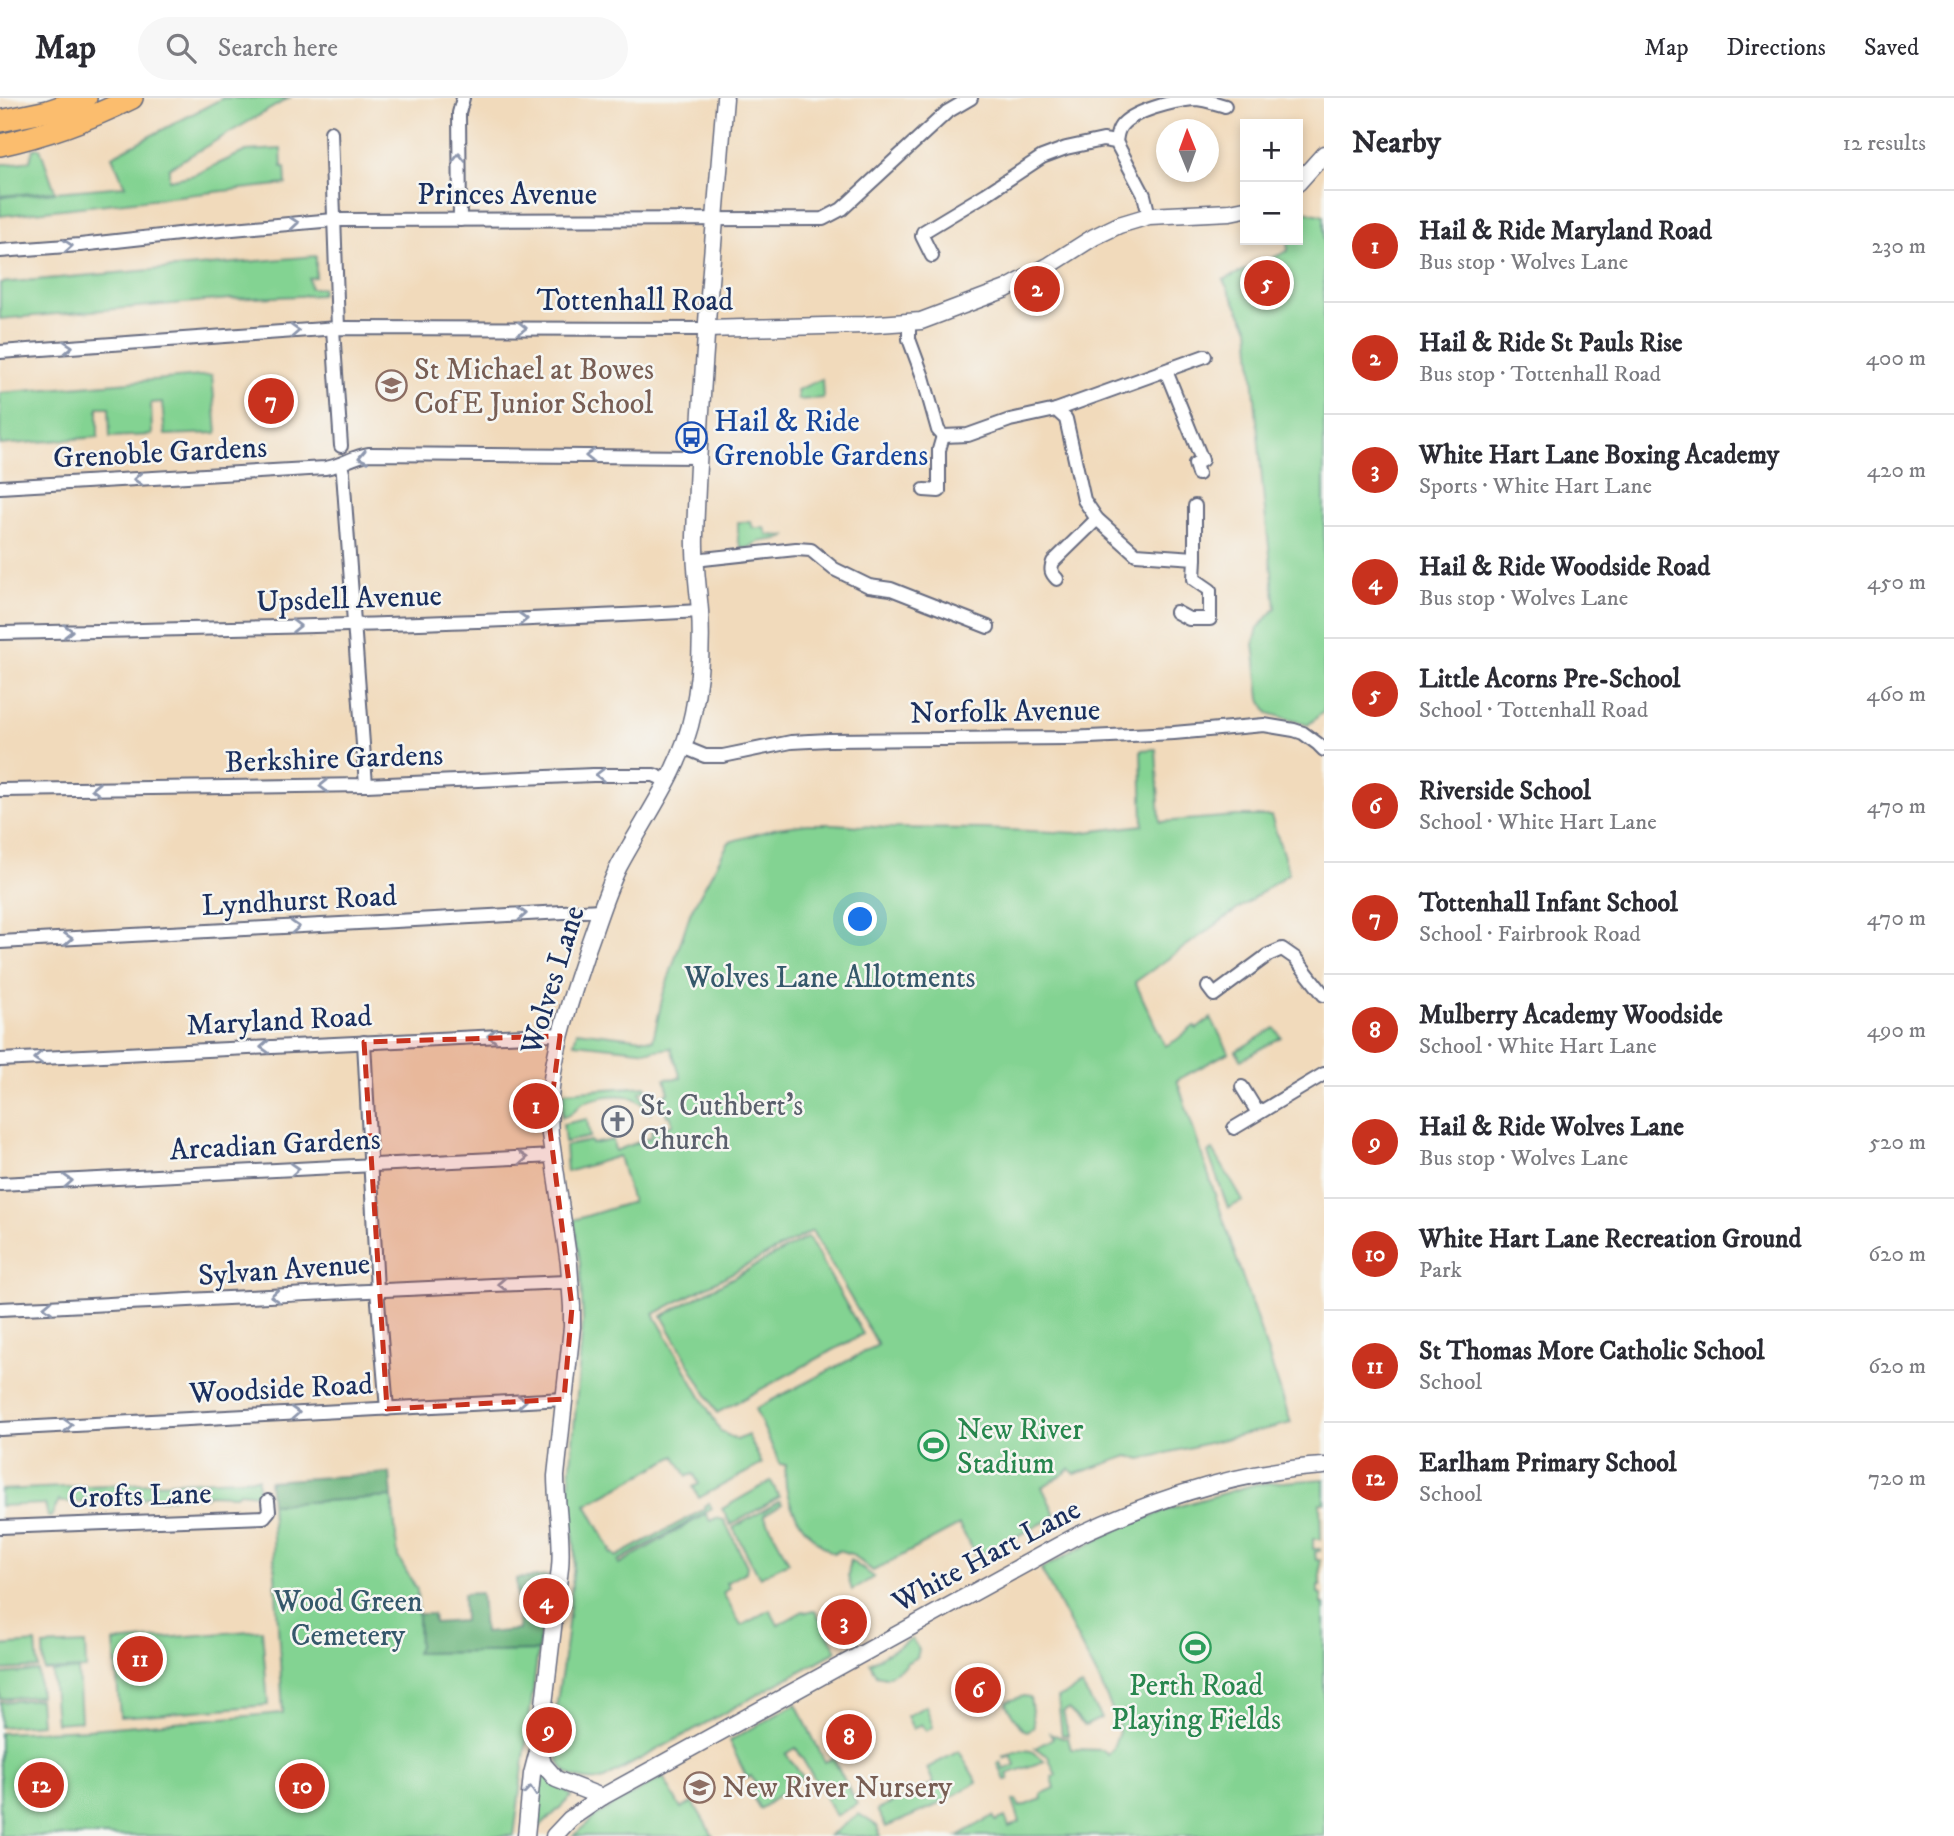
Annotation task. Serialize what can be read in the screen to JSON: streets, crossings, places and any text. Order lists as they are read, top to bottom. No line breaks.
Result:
{"streets":{"street":["Princes Avenue","Tottenhall Road","Grenoble Gardens","Upsdell Avenue","Norfolk Avenue","Berkshire Gardens","Lyndhurst Road","Wolves Lane","Maryland Road","Arcadian Gardens","Sylvan Avenue","Woodside Road","Crofts Lane","White Hart Lane"]},"crossings":[["Princes Avenue","Wolves Lane"],["Tottenhall Road","Wolves Lane"],["Grenoble Gardens","Wolves Lane"],["Upsdell Avenue","Wolves Lane"],["Norfolk Avenue","Wolves Lane"],["Berkshire Gardens","Wolves Lane"],["Lyndhurst Road","Wolves Lane"],["Wolves Lane","Maryland Road"],["Wolves Lane","Arcadian Gardens"],["Wolves Lane","Sylvan Avenue"],["Wolves Lane","Woodside Road"]],"one_way":["Tottenhall Road","Grenoble Gardens","Upsdell Avenue","Berkshire Gardens","Lyndhurst Road","Maryland Road","Arcadian Gardens","Sylvan Avenue","Woodside Road"],"parks":["Wolves Lane Allotments","Wood Green Cemetery"],"places":{"school or university":["St Michael at Bowes CofE Junior School","New River Nursery"],"bus stop":["Hail & Ride Grenoble Gardens"],"church":["St. Cuthbert's Church"],"sports":["New River Stadium","Perth Road Playing Fields"]},"north":"top","page":{"header":"Map","search":"Search here","nav":["Map","Directions","Saved"],"heading":["Nearby","12 results"],"map_buttons":["+","−"],"list":[{"mark":"1","name":"Hail & Ride Maryland Road","note":"Bus stop · Wolves Lane","value":"230 m"},{"mark":"2","name":"Hail & Ride St Pauls Rise","note":"Bus stop · Tottenhall Road","value":"400 m"},{"mark":"3","name":"White Hart Lane Boxing Academy","note":"Sports · White Hart Lane","value":"420 m"},{"mark":"4","name":"Hail & Ride Woodside Road","note":"Bus stop · Wolves Lane","value":"450 m"},{"mark":"5","name":"Little Acorns Pre-School","note":"School · Tottenhall Road","value":"460 m"},{"mark":"6","name":"Riverside School","note":"School · White Hart Lane","value":"470 m"},{"mark":"7","name":"Tottenhall Infant School","note":"School · Fairbrook Road","value":"470 m"},{"mark":"8","name":"Mulberry Academy Woodside","note":"School · White Hart Lane","value":"490 m"},{"mark":"9","name":"Hail & Ride Wolves Lane","note":"Bus stop · Wolves Lane","value":"520 m"},{"mark":"10","name":"White Hart Lane Recreation Ground","note":"Park","value":"620 m"},{"mark":"11","name":"St Thomas More Catholic School","note":"School","value":"620 m"},{"mark":"12","name":"Earlham Primary School","note":"School","value":"720 m"}],"pins":["5","2","7","1","4","3","11","6","9","8","12","10"]}}
